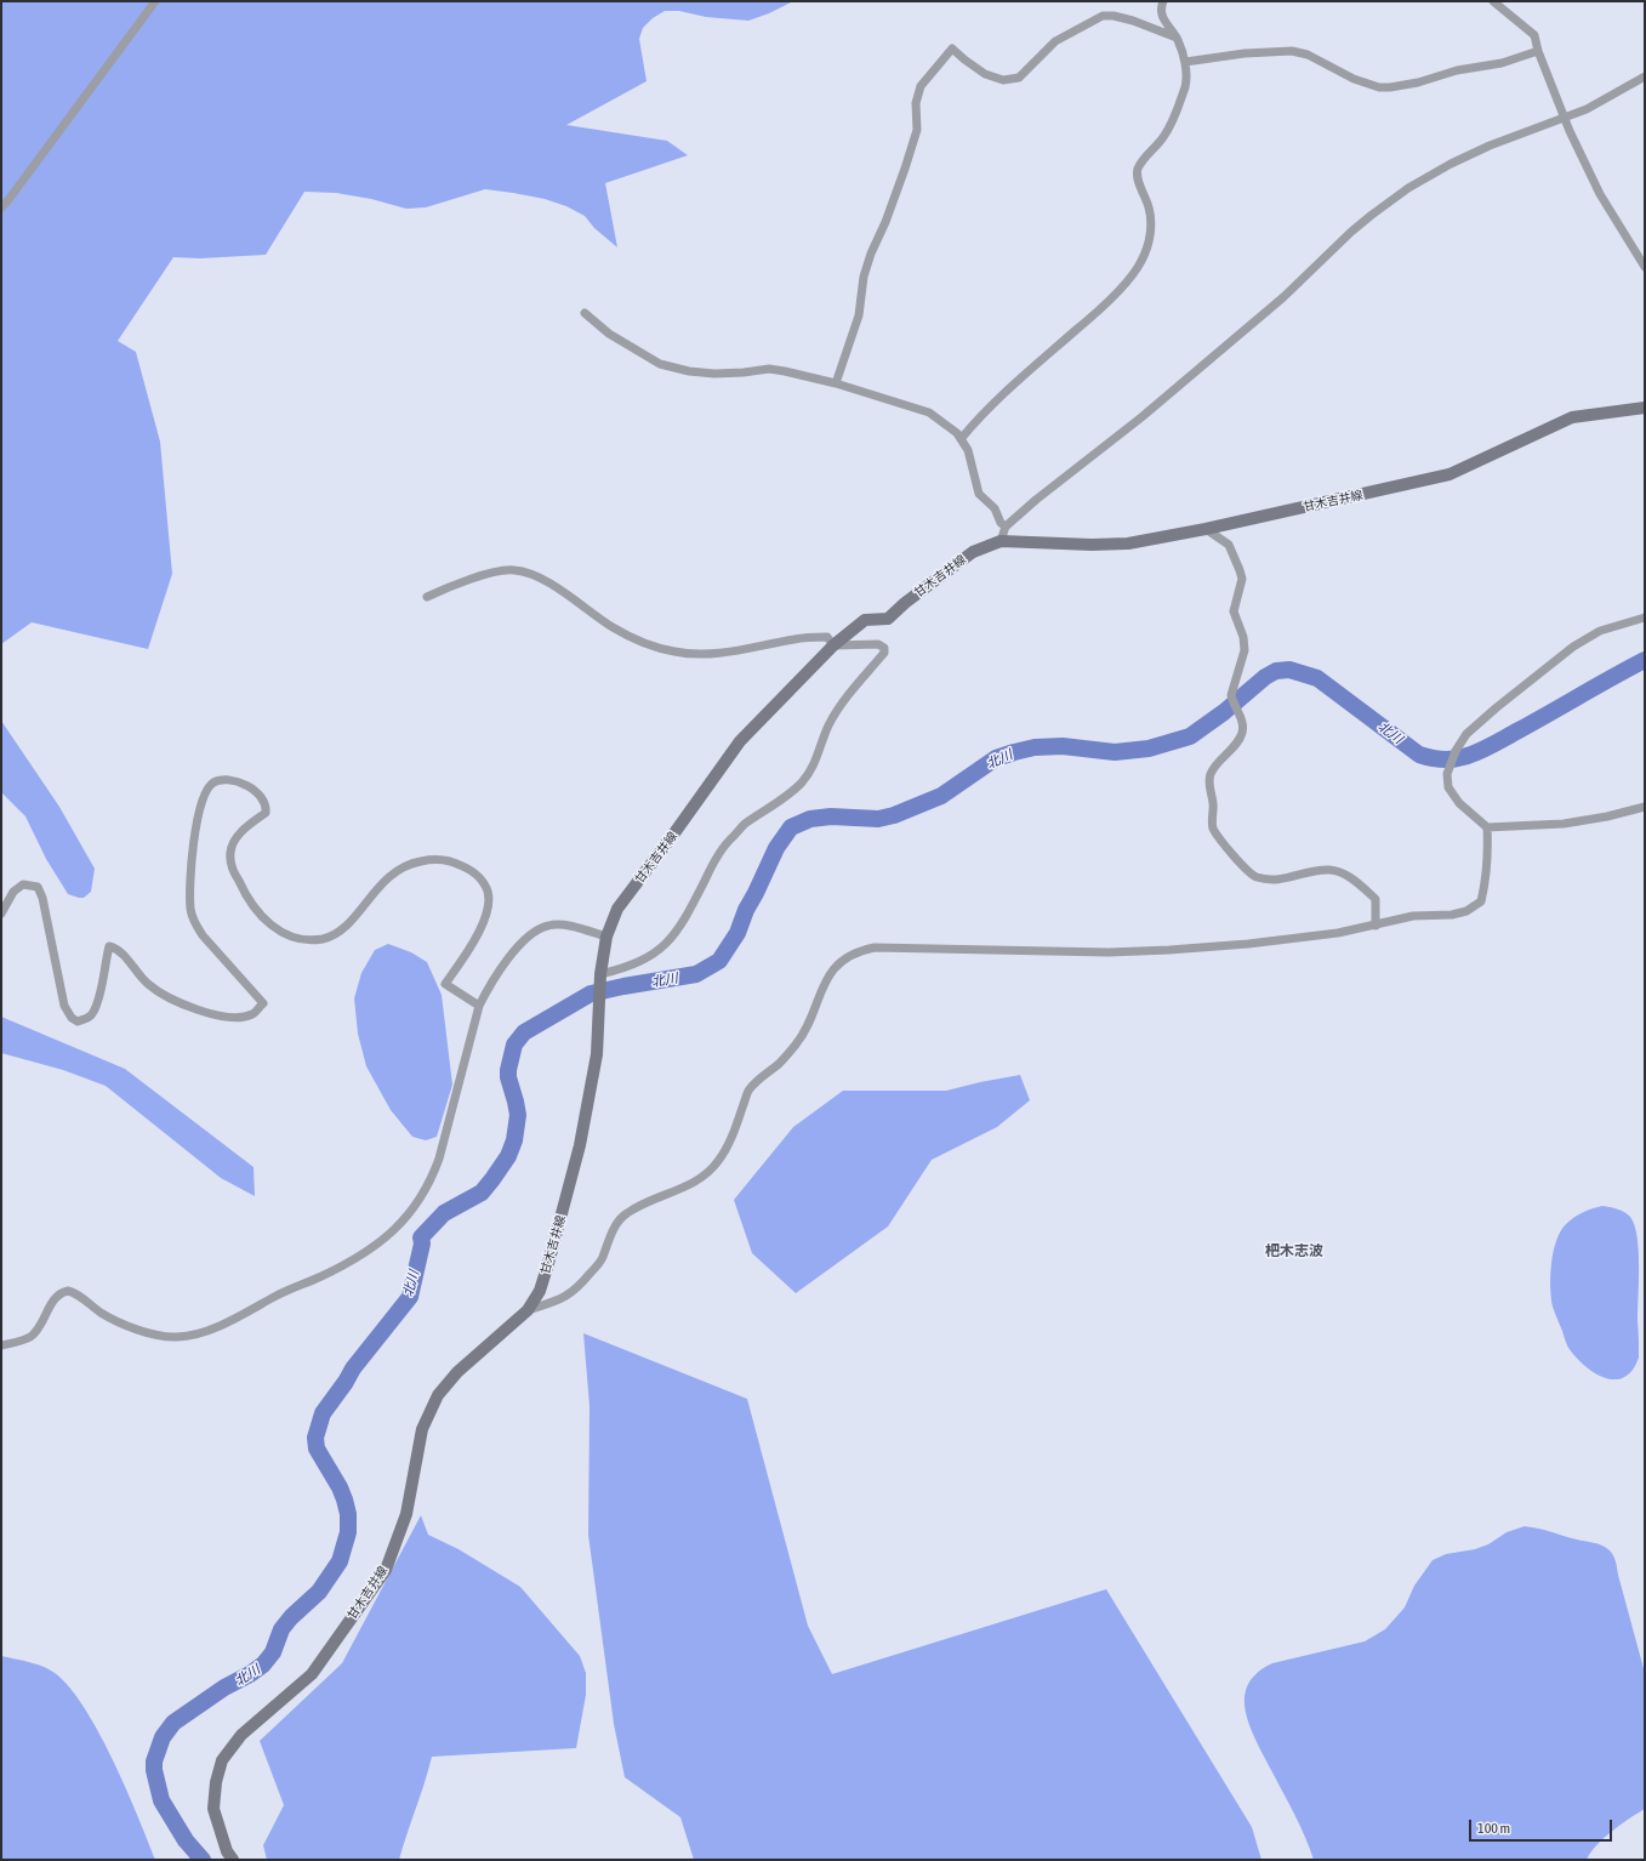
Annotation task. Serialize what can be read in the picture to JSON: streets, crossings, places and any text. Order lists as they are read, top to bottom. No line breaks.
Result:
{"streets":{"main road":["甘木吉井線"]},"districts":["杷木志波"],"water":["北川"],"scale_bar":"100 m"}
